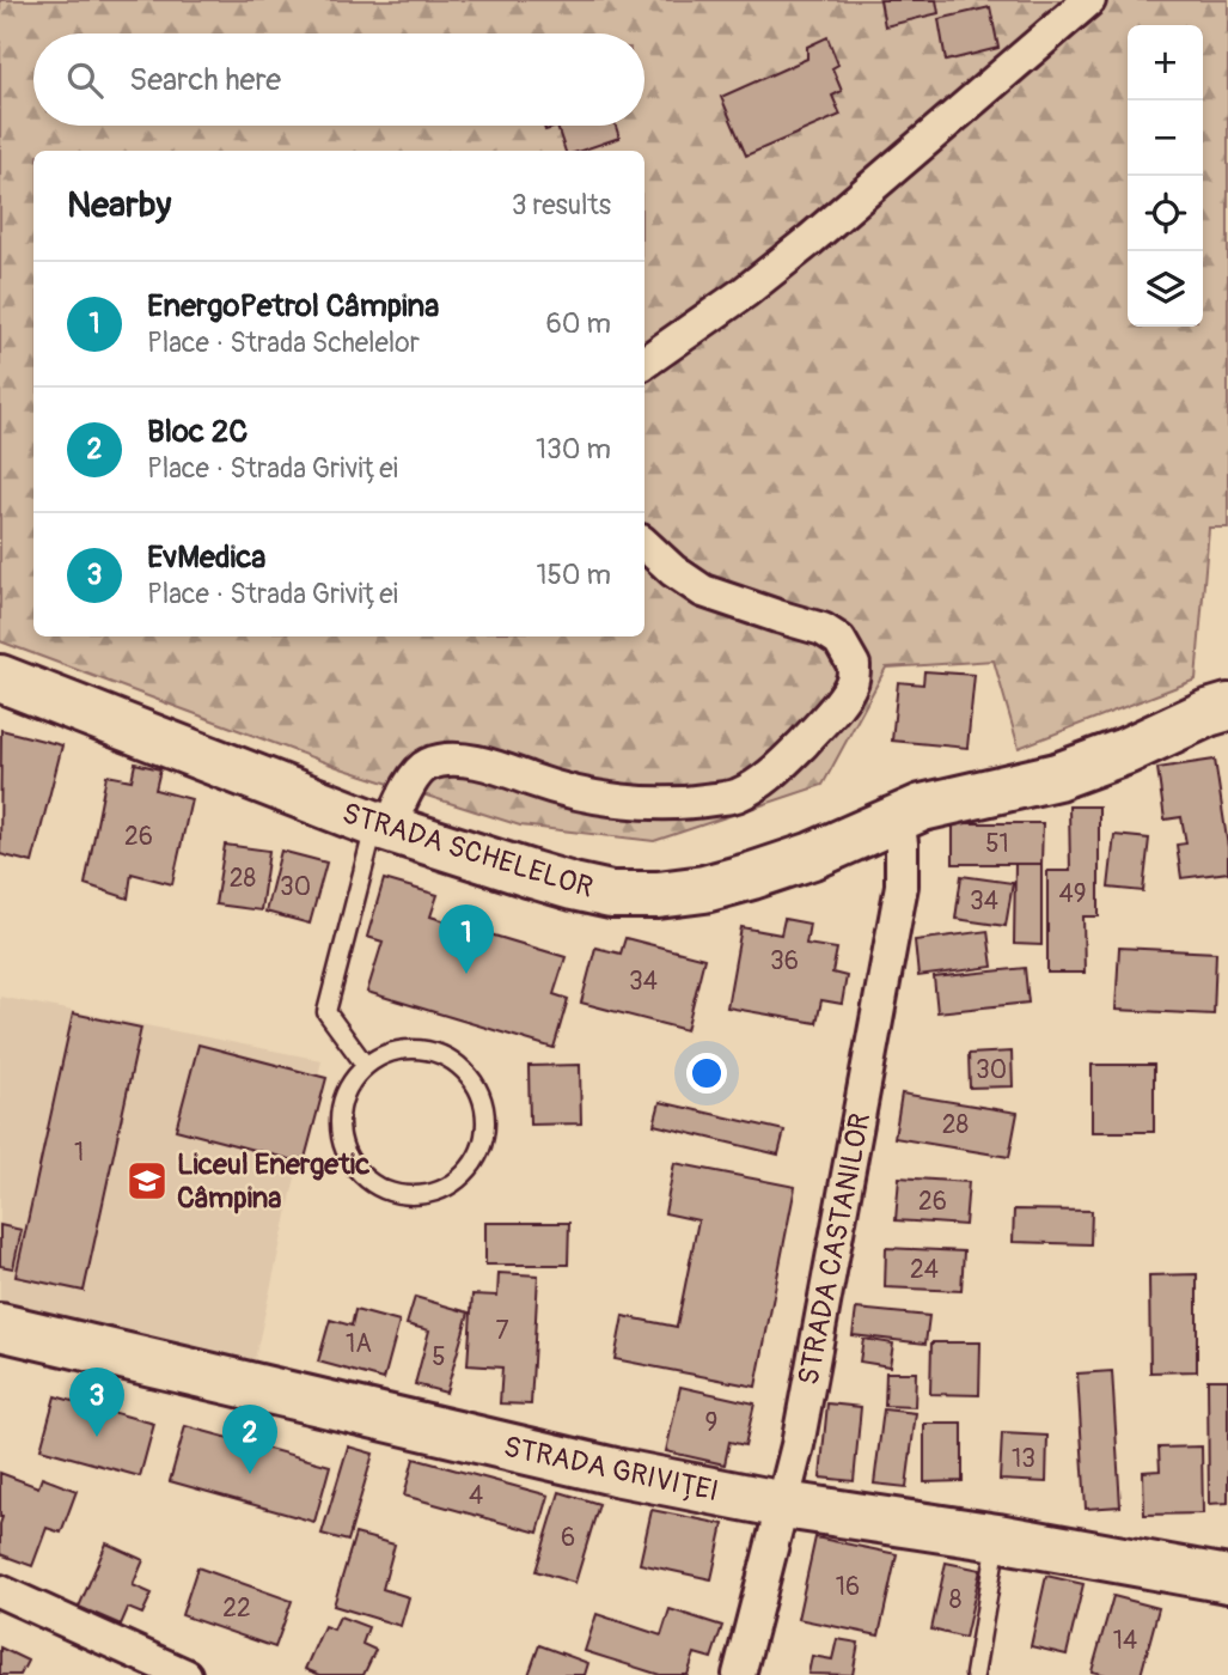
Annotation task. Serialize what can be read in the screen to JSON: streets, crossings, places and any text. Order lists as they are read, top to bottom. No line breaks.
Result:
{"streets":{"main road":["STRADA SCHELELOR","STRADA GRIVIȚEI"],"street":["STRADA CASTANILOR"]},"crossings":[["STRADA SCHELELOR","STRADA CASTANILOR"],["STRADA CASTANILOR","STRADA GRIVIȚEI"]],"places":{"school or university":["Liceul Energetic Câmpina"]},"house_numbers":["26","51","28","30","49","34","36","34","30","28","1","26","24","7","1A","5","9","13","4","6","16","8","22","14"],"page":{"map_buttons":["+","−"],"search":"Search here","heading":["Nearby","3 results"],"list":[{"mark":"1","name":"EnergoPetrol Câmpina","note":"Place · Strada Schelelor","value":"60 m"},{"mark":"2","name":"Bloc 2C","note":"Place · Strada Griviței","value":"130 m"},{"mark":"3","name":"EvMedica","note":"Place · Strada Griviței","value":"150 m"}],"pins":["1","3","2"]}}
